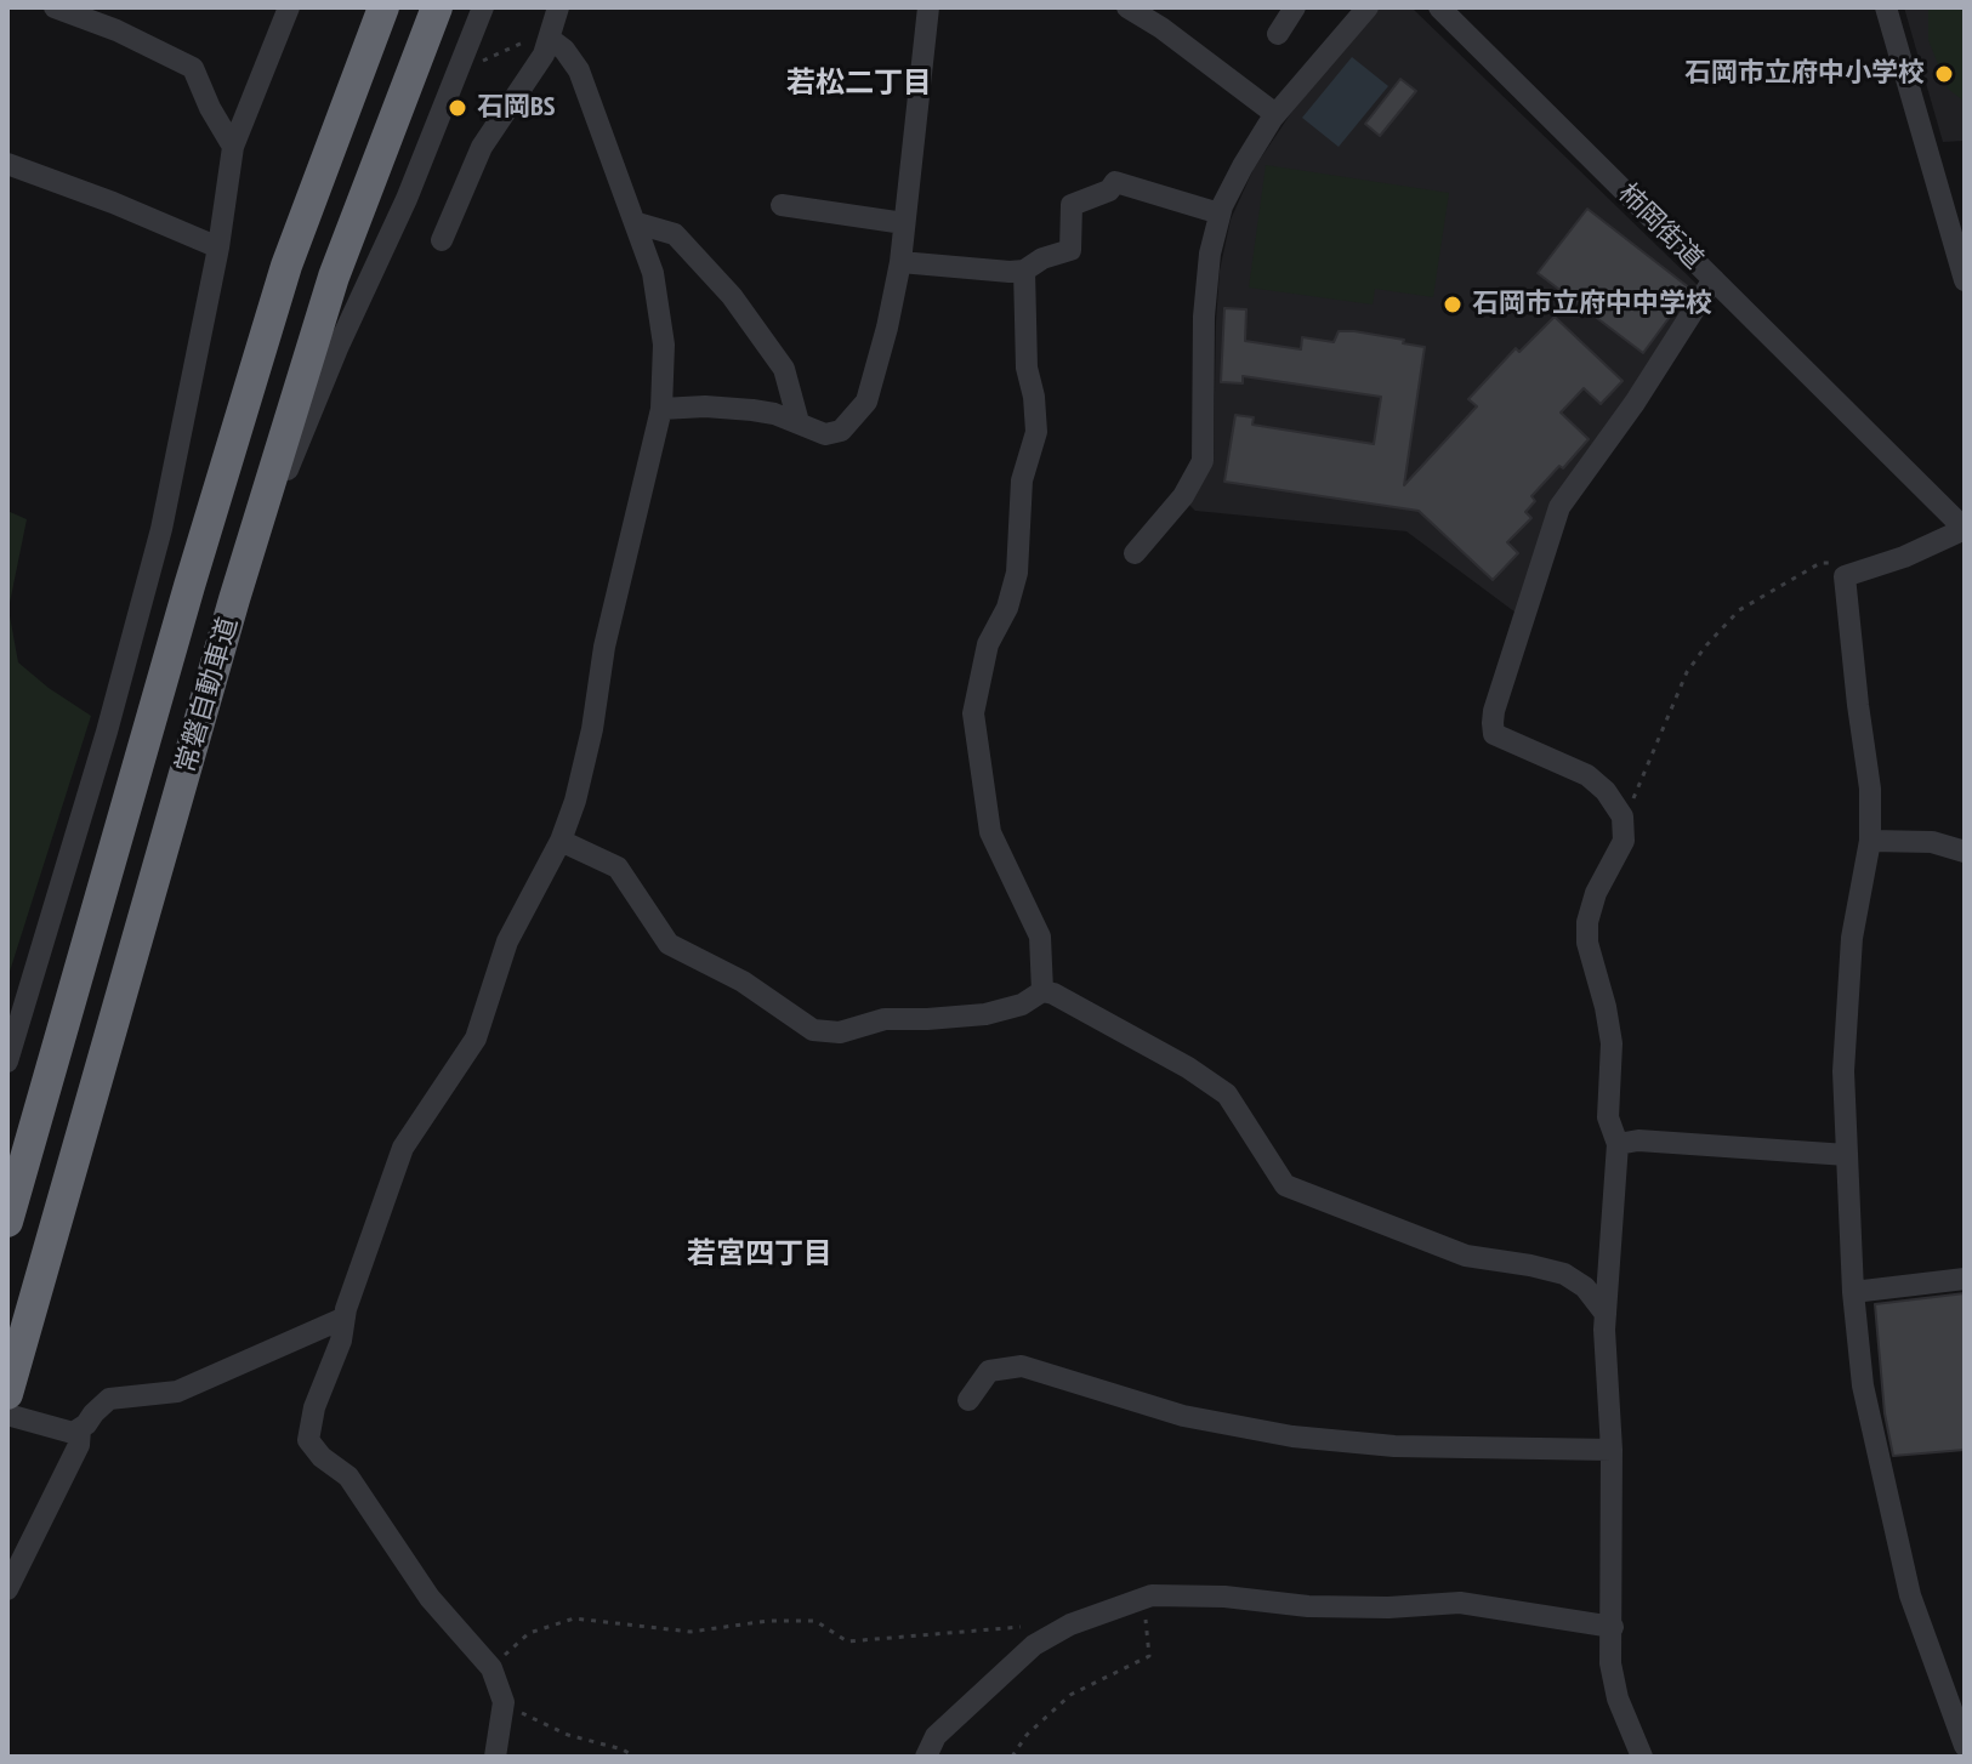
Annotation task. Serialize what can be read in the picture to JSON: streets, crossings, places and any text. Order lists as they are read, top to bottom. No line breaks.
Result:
{"streets":{"highway":["常磐自動車道"],"street":["柿岡街道"]},"districts":["若松二丁目","若宮四丁目"],"places":["石岡市立府中小学校","石岡BS","石岡市立府中中学校"]}
